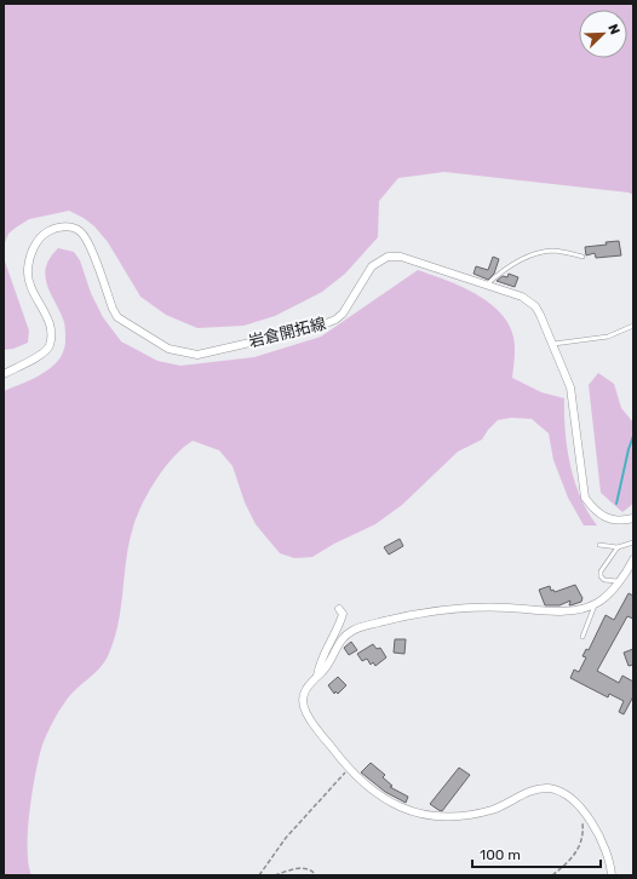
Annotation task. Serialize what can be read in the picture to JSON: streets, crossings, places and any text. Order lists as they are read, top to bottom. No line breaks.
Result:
{"streets":{"street":["岩倉開拓線"]},"scale_bar":"100 m","north":"top right"}
